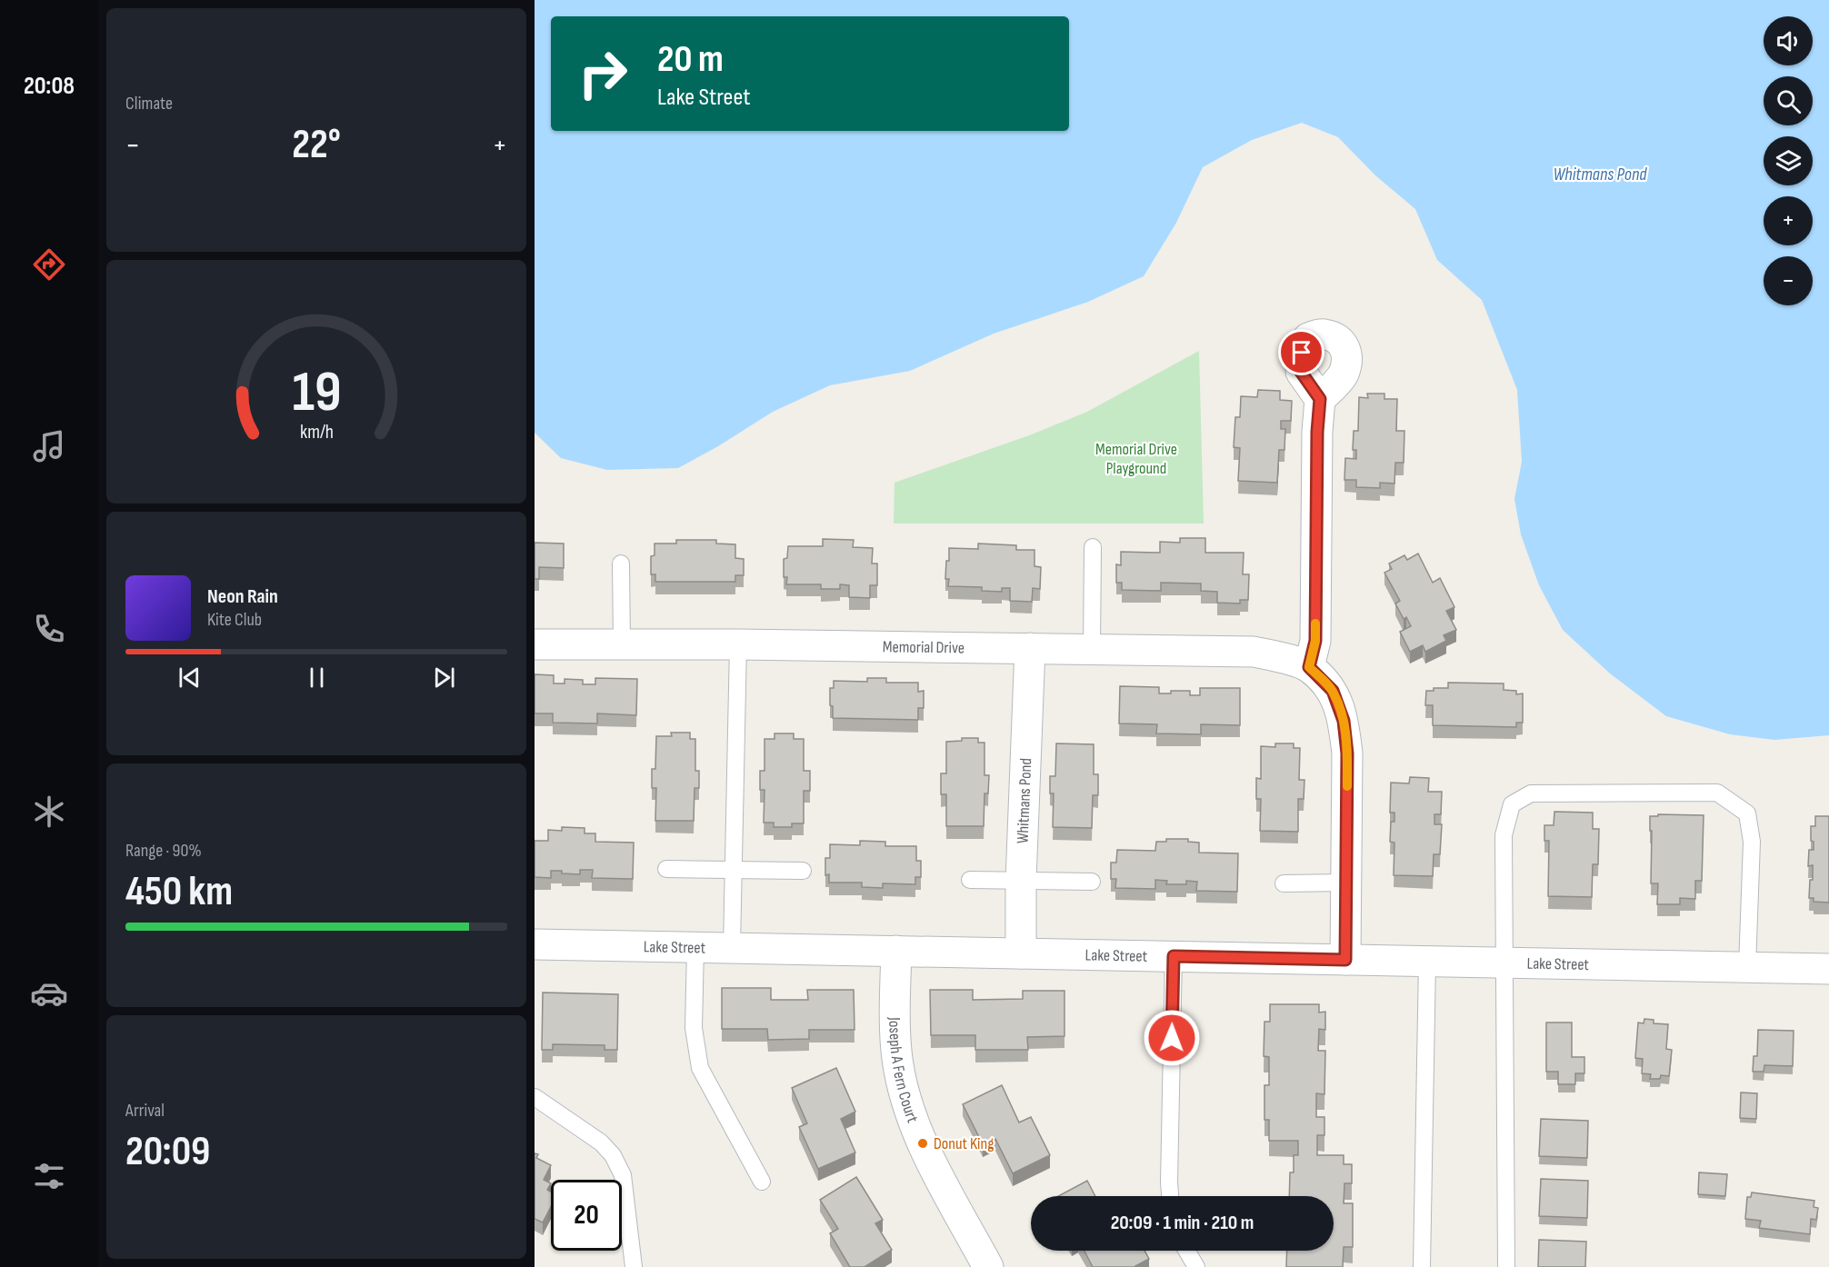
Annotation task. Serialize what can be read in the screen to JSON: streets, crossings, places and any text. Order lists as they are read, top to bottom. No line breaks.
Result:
{"streets":{"street":["Memorial Drive","Whitmans Pond","Lake Street","Joseph A Fern Court"]},"crossings":[["Memorial Drive","Whitmans Pond"],["Memorial Drive","Lake Street"],["Whitmans Pond","Lake Street"],["Lake Street","Joseph A Fern Court"]],"water":["Whitmans Pond"],"parks":["Memorial Drive Playground"],"places":["Donut King"],"page":{"tabs":"20:08","tile":["Climate",["Range · 90%","450 km"],["Arrival","20:09"]],"map_buttons":["+","−"],"turn":["20 m","Lake Street"],"heat":["−","22°","+"],"song":["Neon Rain","Kite Club"],"limit":"20","trip":"20:09 · 1 min · 210 m","gauge":["19","km/h"]}}
